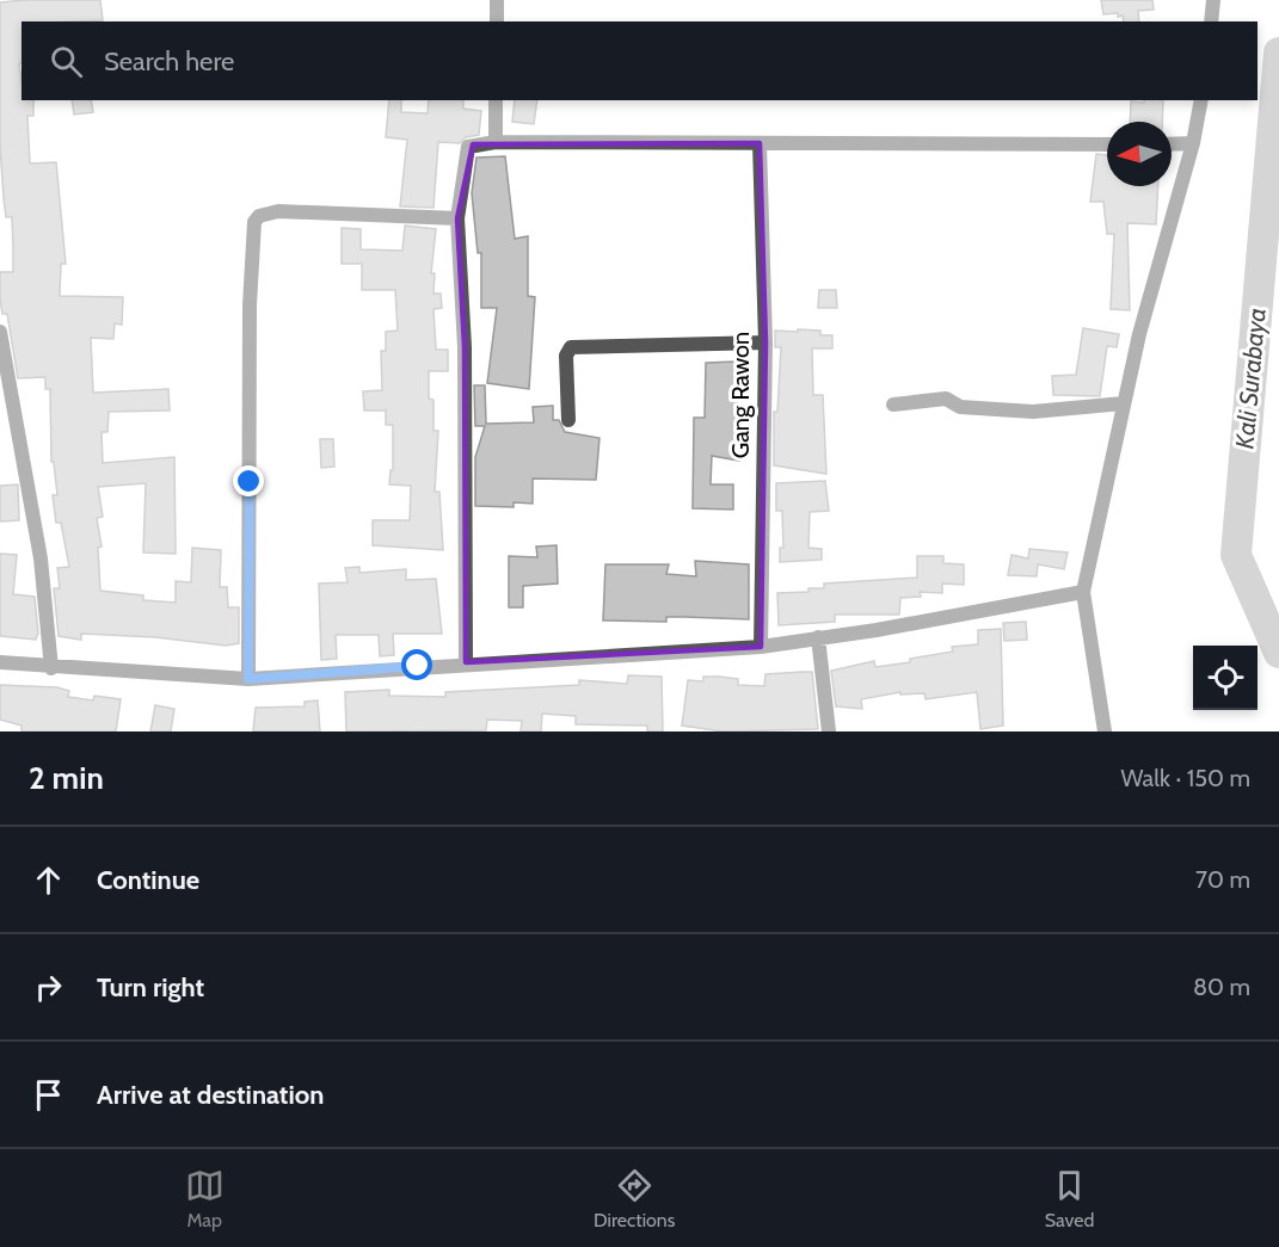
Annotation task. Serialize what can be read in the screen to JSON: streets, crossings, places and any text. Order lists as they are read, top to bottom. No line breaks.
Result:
{"streets":{"street":["Gang Rawon"]},"water":["Kali Surabaya"],"north":"left","page":{"search":"Search here","heading":["2 min","Walk · 150 m"],"list":[["Continue","70 m"],["Turn right","80 m"],"Arrive at destination"],"nav":["Map","Directions","Saved"]}}
